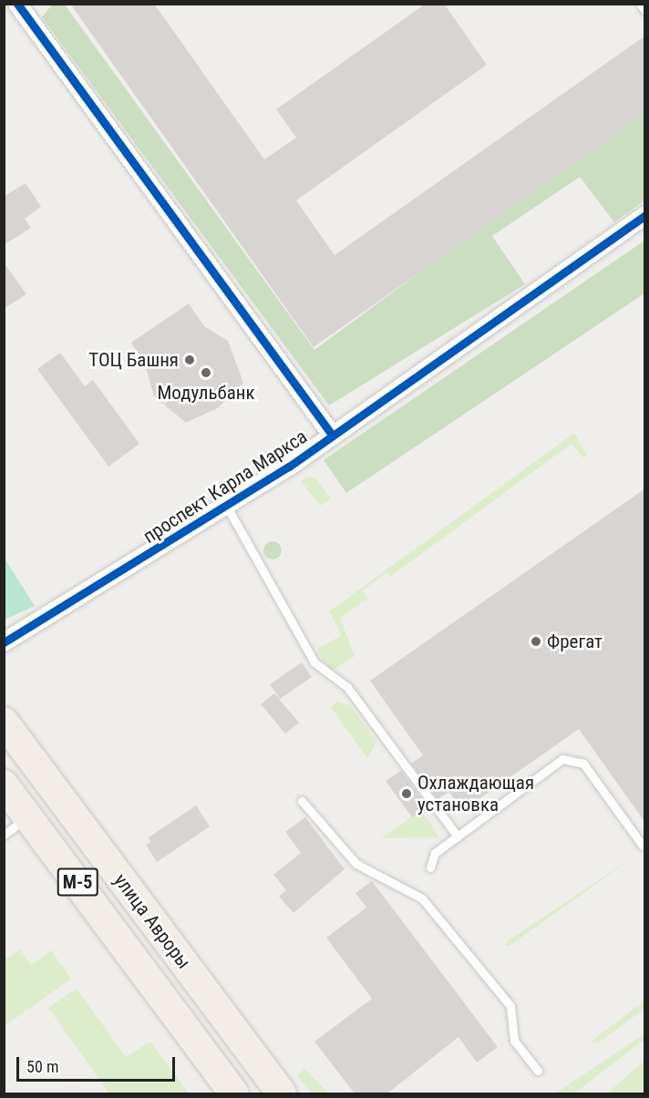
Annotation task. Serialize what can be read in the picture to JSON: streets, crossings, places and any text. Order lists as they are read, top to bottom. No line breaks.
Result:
{"streets":{"main road":["М-5","улица Авроры"],"street":["проспект Карла Маркса"]},"places":["ТОЦ Башня","Модульбанк","Фрегат","Охлаждающая установка"],"scale_bar":"50 m"}
